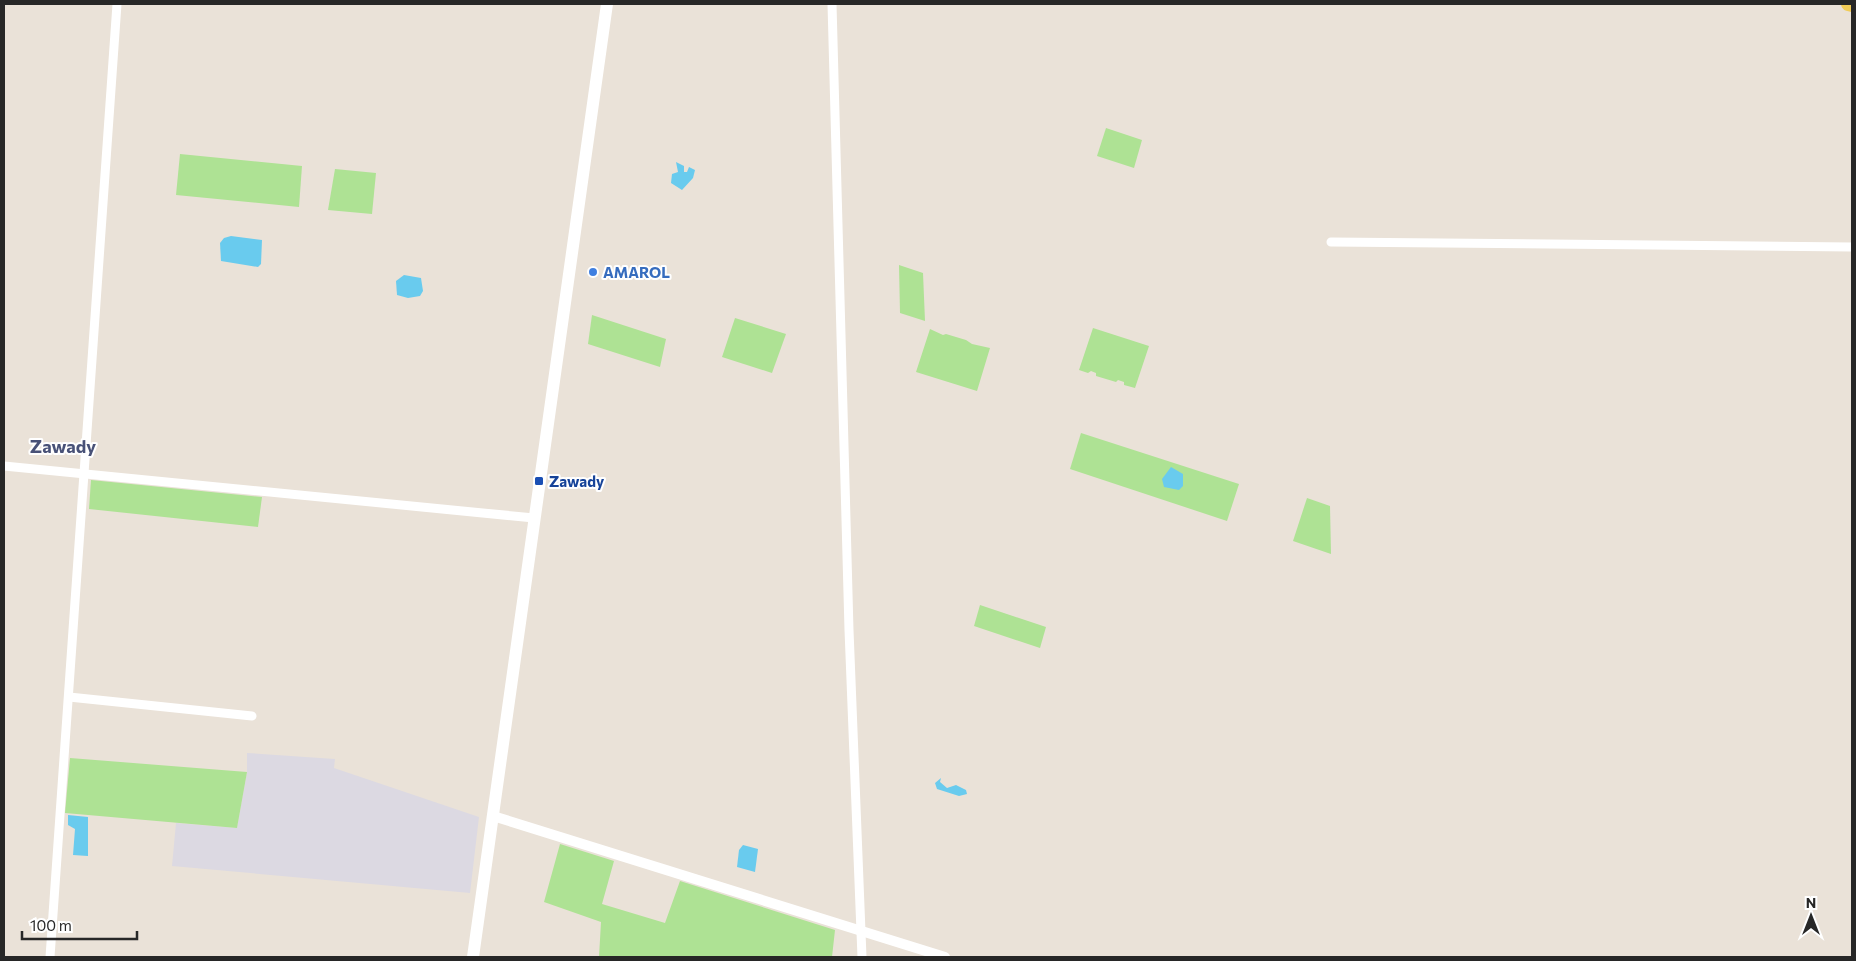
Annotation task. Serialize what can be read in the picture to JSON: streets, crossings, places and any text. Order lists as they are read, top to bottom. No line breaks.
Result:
{"districts":["Zawady"],"places":{"other":["AMAROL"],"transit":["Zawady"]},"scale_bar":"100 m","north":"top"}
